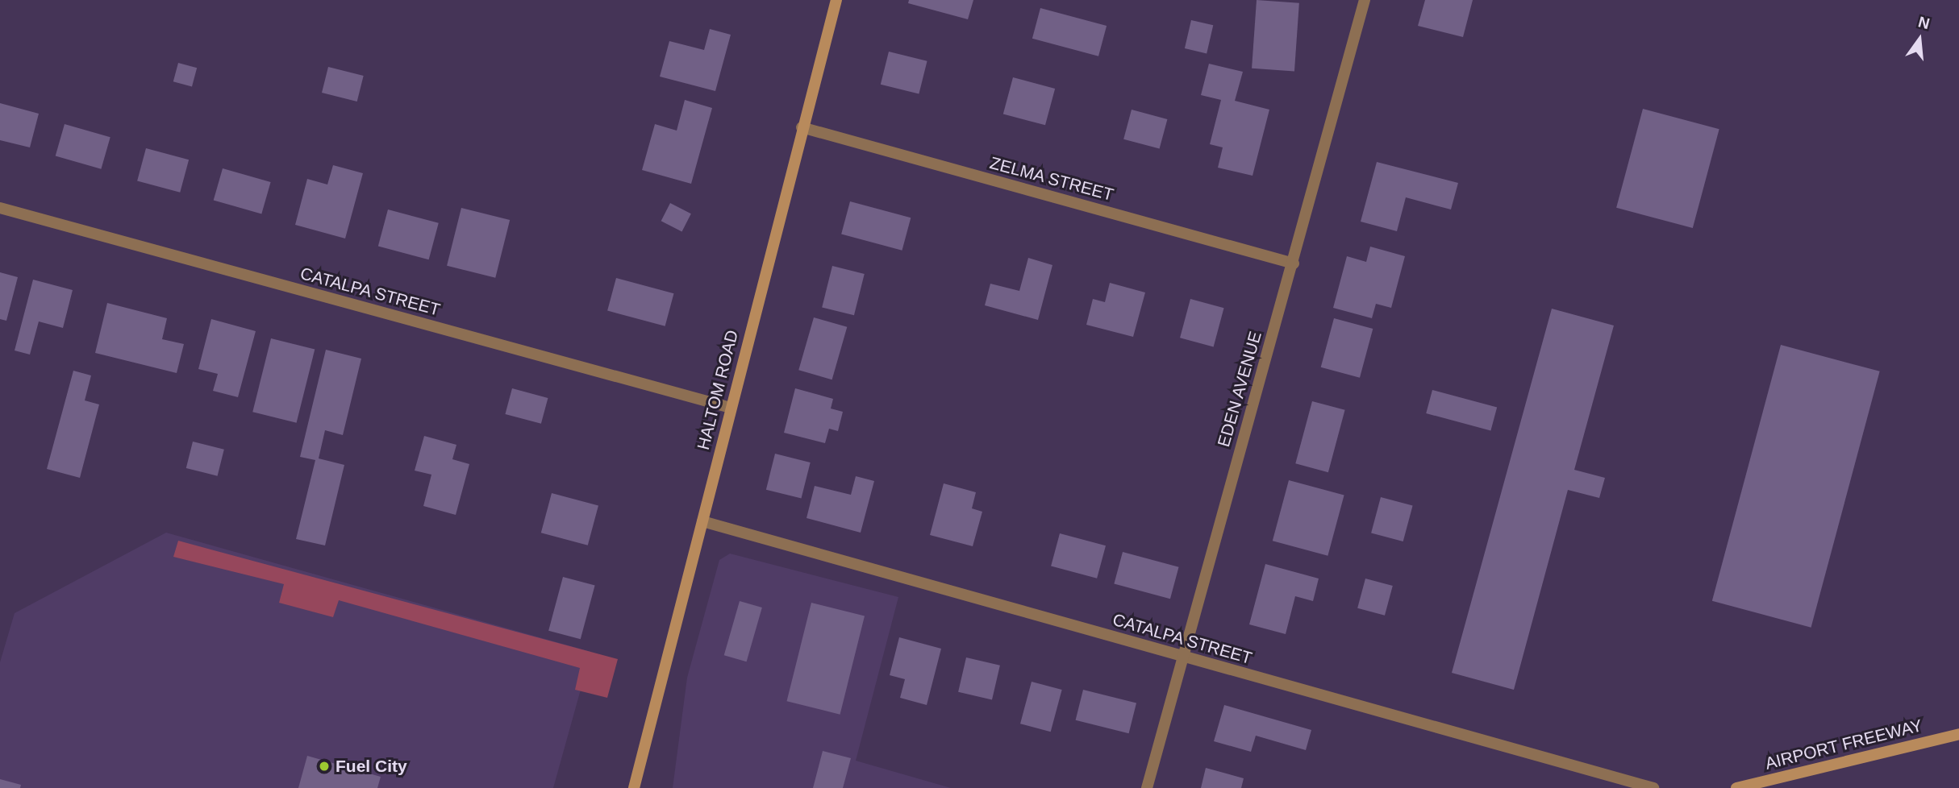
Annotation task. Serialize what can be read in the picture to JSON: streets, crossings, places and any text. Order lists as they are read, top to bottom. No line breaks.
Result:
{"streets":{"main road":["HALTOM ROAD","AIRPORT FREEWAY"],"street":["ZELMA STREET","CATALPA STREET","EDEN AVENUE"]},"crossings":[["ZELMA STREET","EDEN AVENUE"],["ZELMA STREET","HALTOM ROAD"],["CATALPA STREET","EDEN AVENUE"],["CATALPA STREET","HALTOM ROAD"]],"places":["Fuel City"],"north":"top"}
